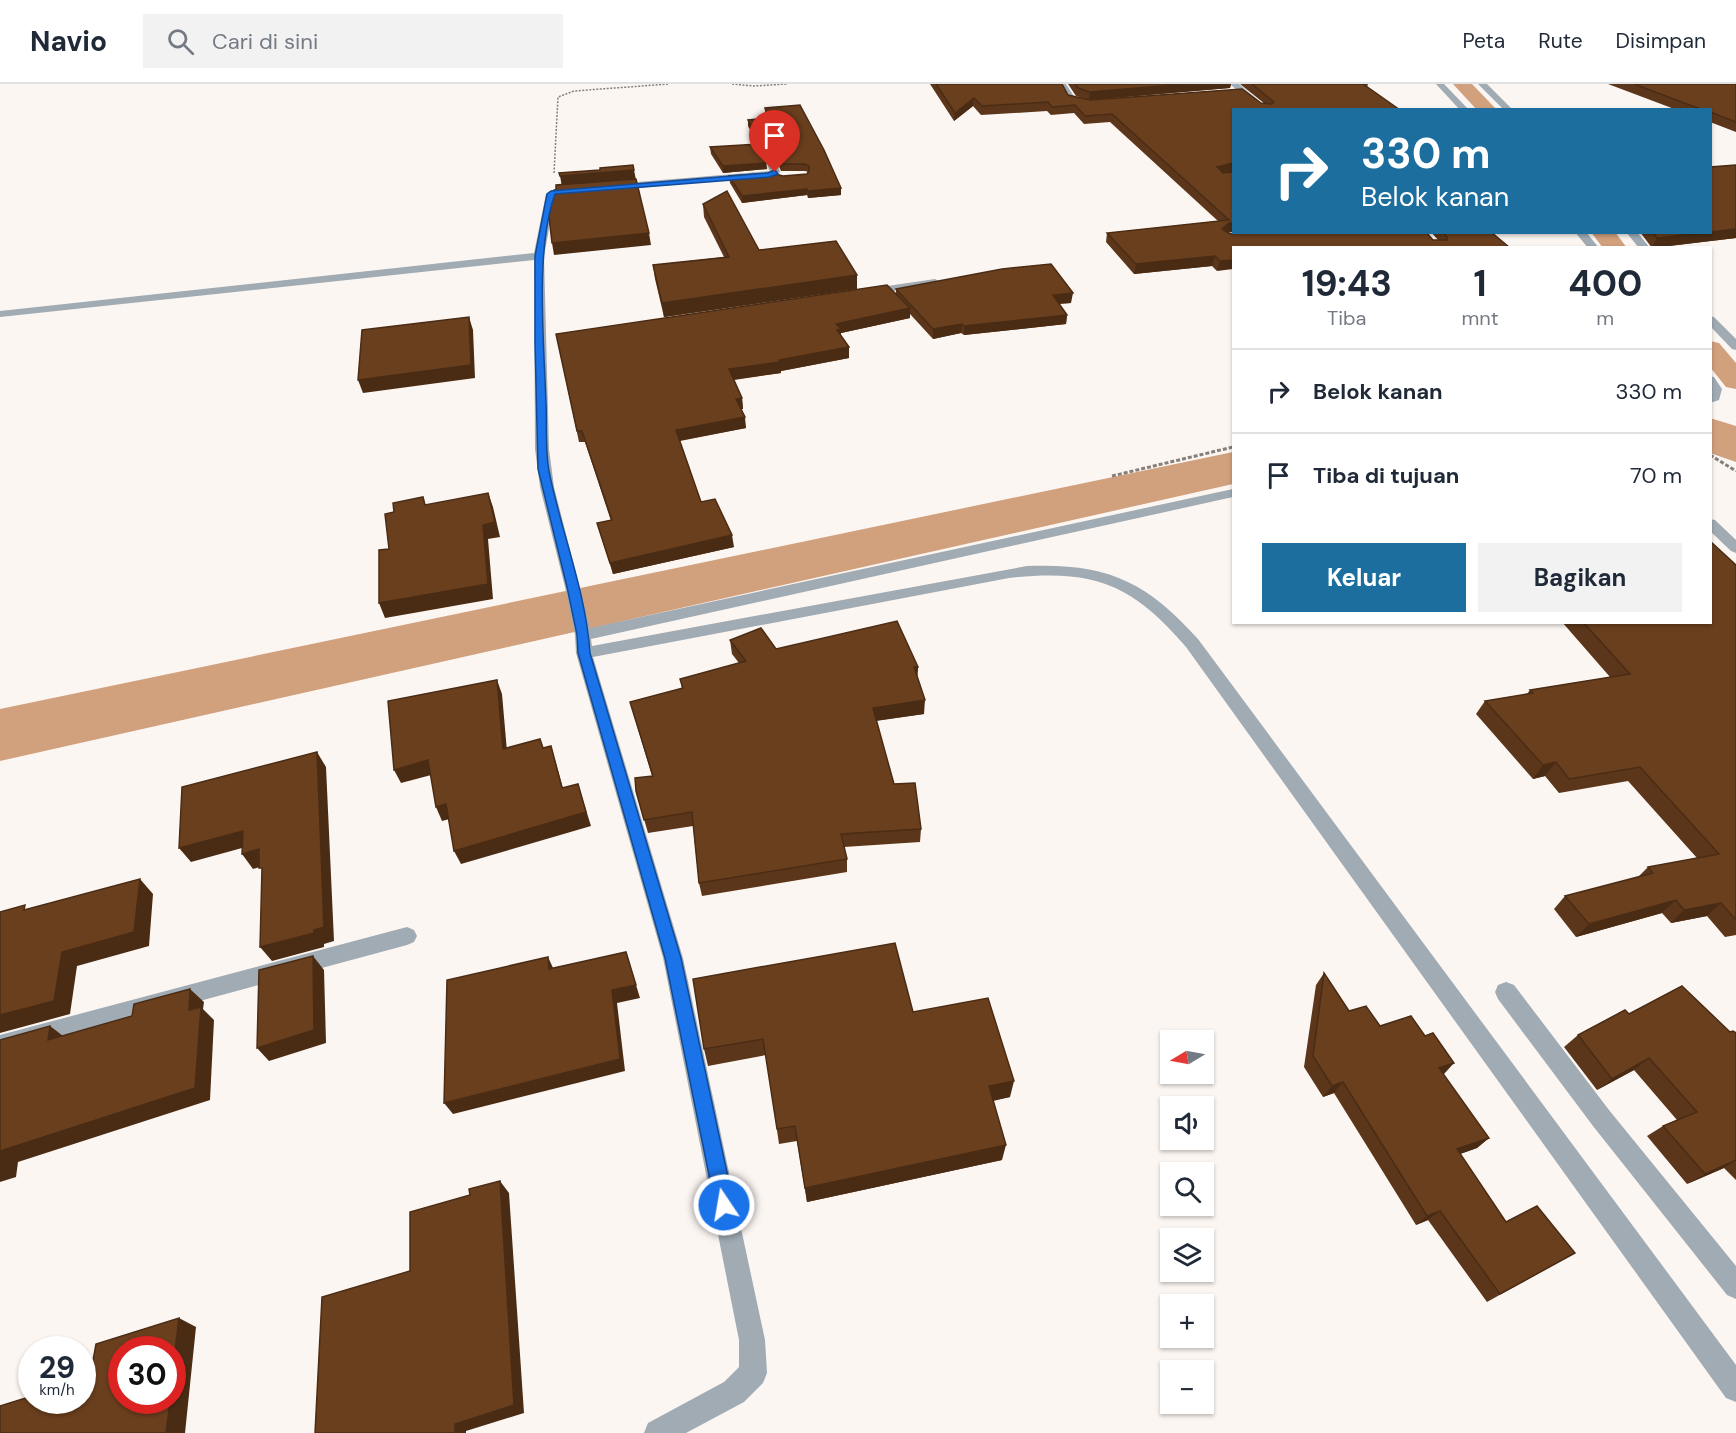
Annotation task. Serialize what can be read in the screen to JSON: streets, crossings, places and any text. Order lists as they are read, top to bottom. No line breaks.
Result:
{"north":"left","page":{"header":"Navio","search":"Cari di sini","nav":["Peta","Rute","Disimpan"],"turn":["330 m","Belok kanan"],"eta":["19:43","Tiba","1","mnt","400","m"],"list":[{"name":"Belok kanan","value":"330 m"},{"name":"Tiba di tujuan","value":"70 m"}],"buttons":["Keluar","Bagikan"],"map_buttons":["+","−"],"speed":"29 km/h","limit":"30"}}
